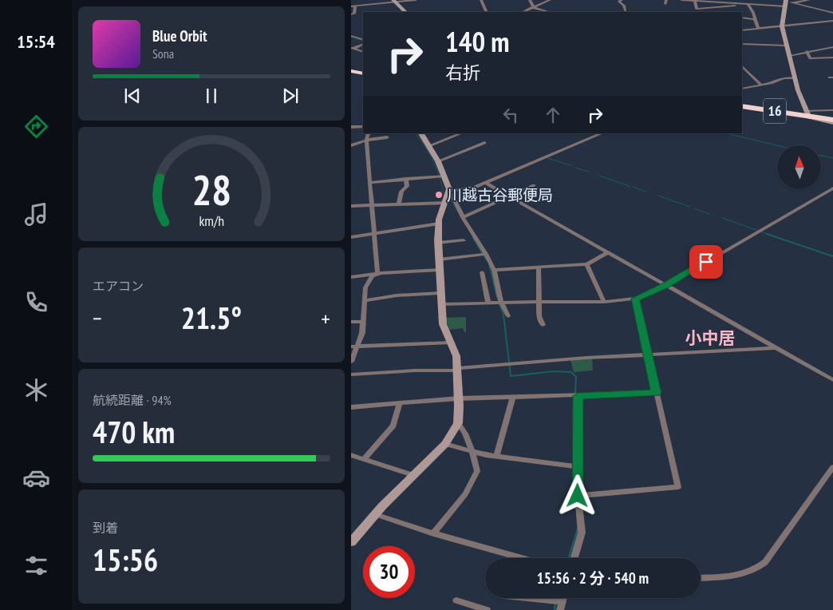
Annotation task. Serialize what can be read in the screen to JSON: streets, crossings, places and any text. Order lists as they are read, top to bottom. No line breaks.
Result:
{"streets":{"highway":["16"]},"districts":["小中居"],"places":["川越古谷郵便局"],"north":"top","page":{"tabs":"15:54","turn":["140 m","右折"],"song":["Blue Orbit","Sona"],"tile":["エアコン",["航続距離 · 94%","470 km"],["到着","15:56"]],"heat":["−","21.5°","+"],"limit":"30","trip":"15:56 · 2 分 · 540 m","gauge":["28","km/h"]}}
